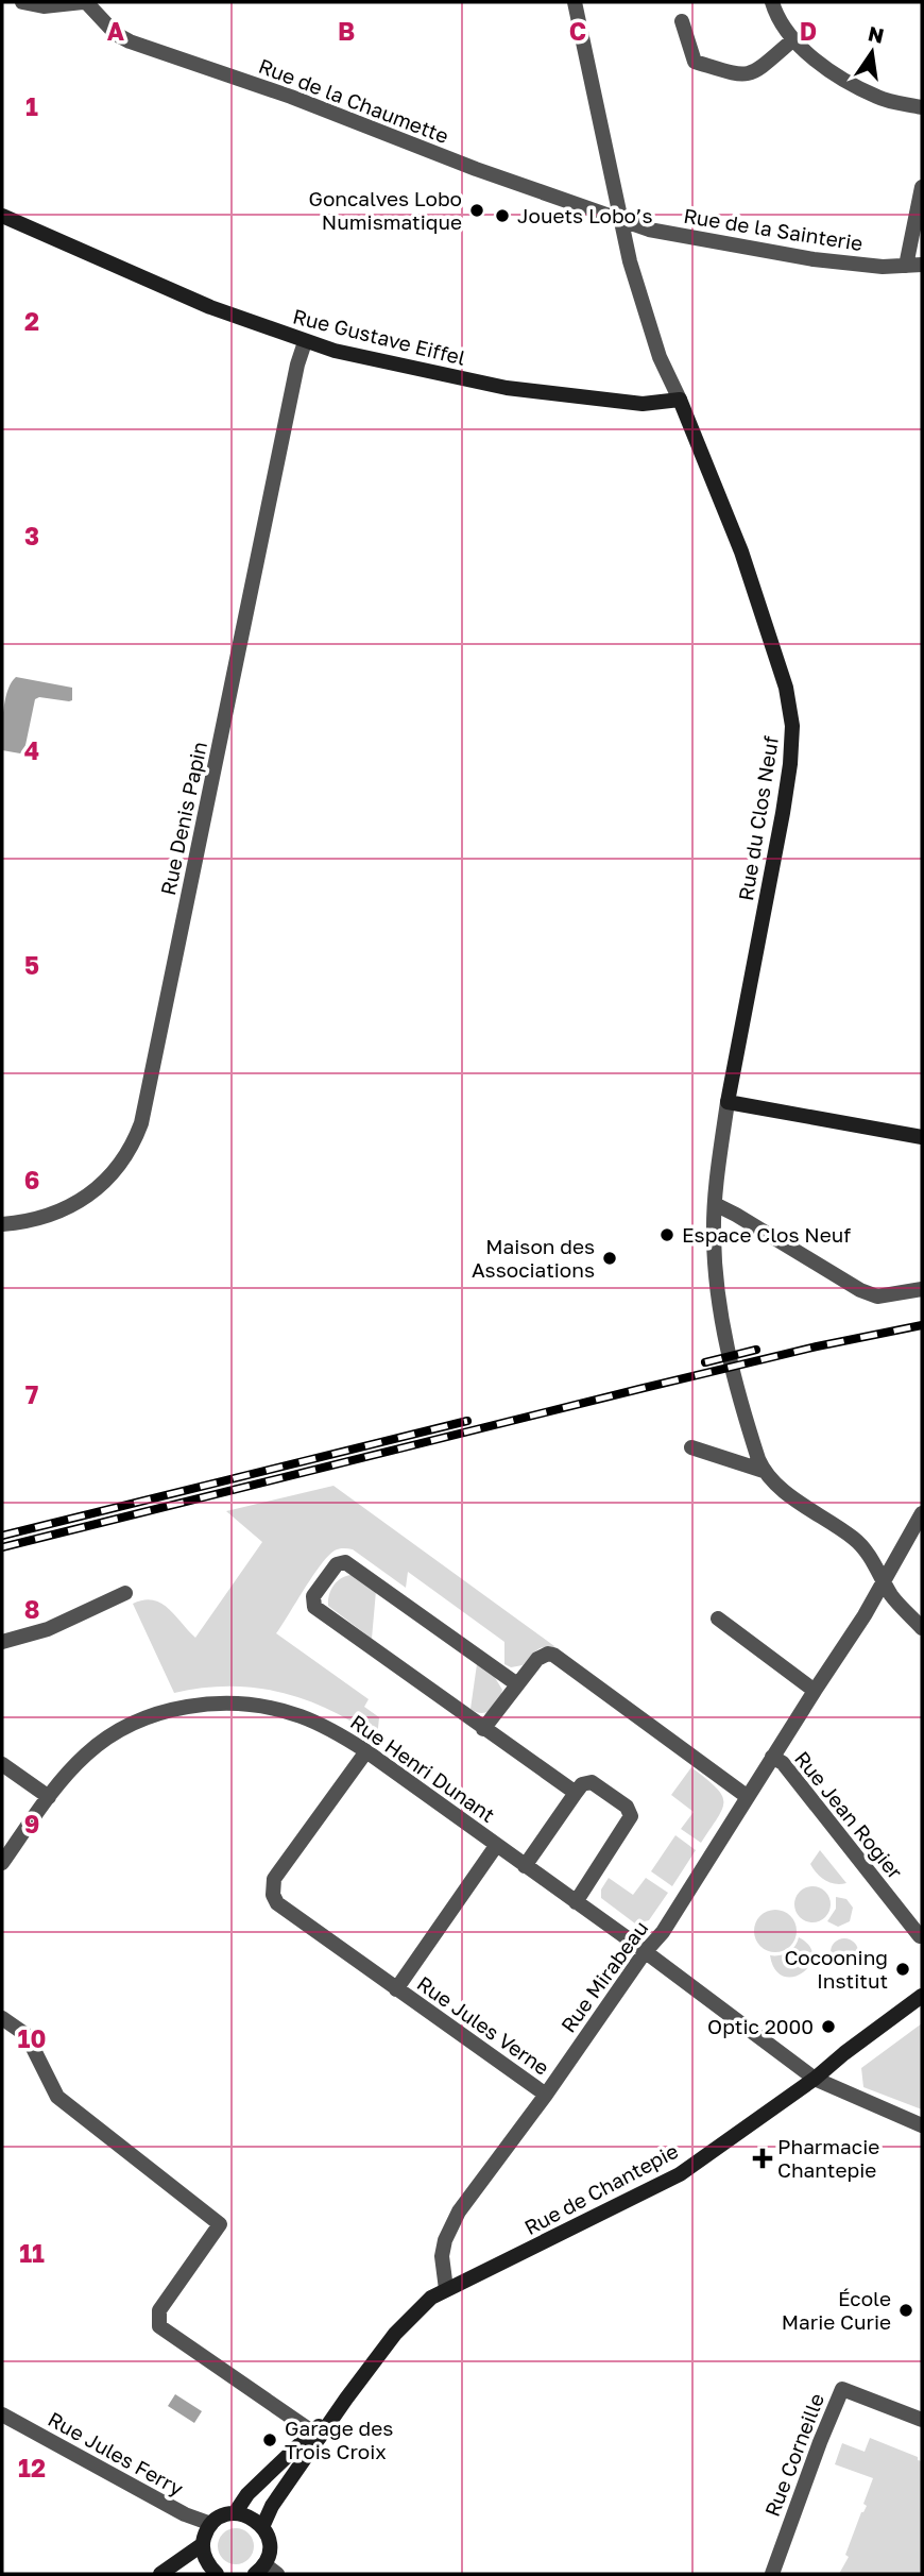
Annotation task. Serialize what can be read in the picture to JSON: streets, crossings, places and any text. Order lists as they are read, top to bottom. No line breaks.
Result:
{"streets":{"street":["Rue de la Chaumette","Rue de la Sainterie","Rue Gustave Eiffel","Rue Denis Papin","Rue du Clos Neuf","Rue Henri Dunant","Rue Jean Rogier","Rue Mirabeau","Rue Jules Verne","Rue de Chantepie","Rue Jules Ferry","Rue Corneille"]},"crossings":[["Rue de la Chaumette","Rue de la Sainterie"],["Rue de la Chaumette","Rue du Clos Neuf"],["Rue de la Sainterie","Rue du Clos Neuf"],["Rue Gustave Eiffel","Rue Denis Papin"],["Rue Gustave Eiffel","Rue du Clos Neuf"],["Rue Henri Dunant","Rue Mirabeau"],["Rue Henri Dunant","Rue Jules Verne"],["Rue Henri Dunant","Rue de Chantepie"],["Rue Jean Rogier","Rue Mirabeau"],["Rue Mirabeau","Rue Jules Verne"],["Rue Mirabeau","Rue de Chantepie"]],"places":{"other":["Goncalves Lobo Numismatique","Jouets Lobo’s","Espace Clos Neuf","Maison des Associations","Cocooning Institut","Optic 2000","École Marie Curie","Garage des Trois Croix"],"health":["Pharmacie Chantepie"]},"north":"top","grid":{"columns":["A","B","C","D"],"rows":["1","2","3","4","5","6","7","8","9","10","11","12"]}}
